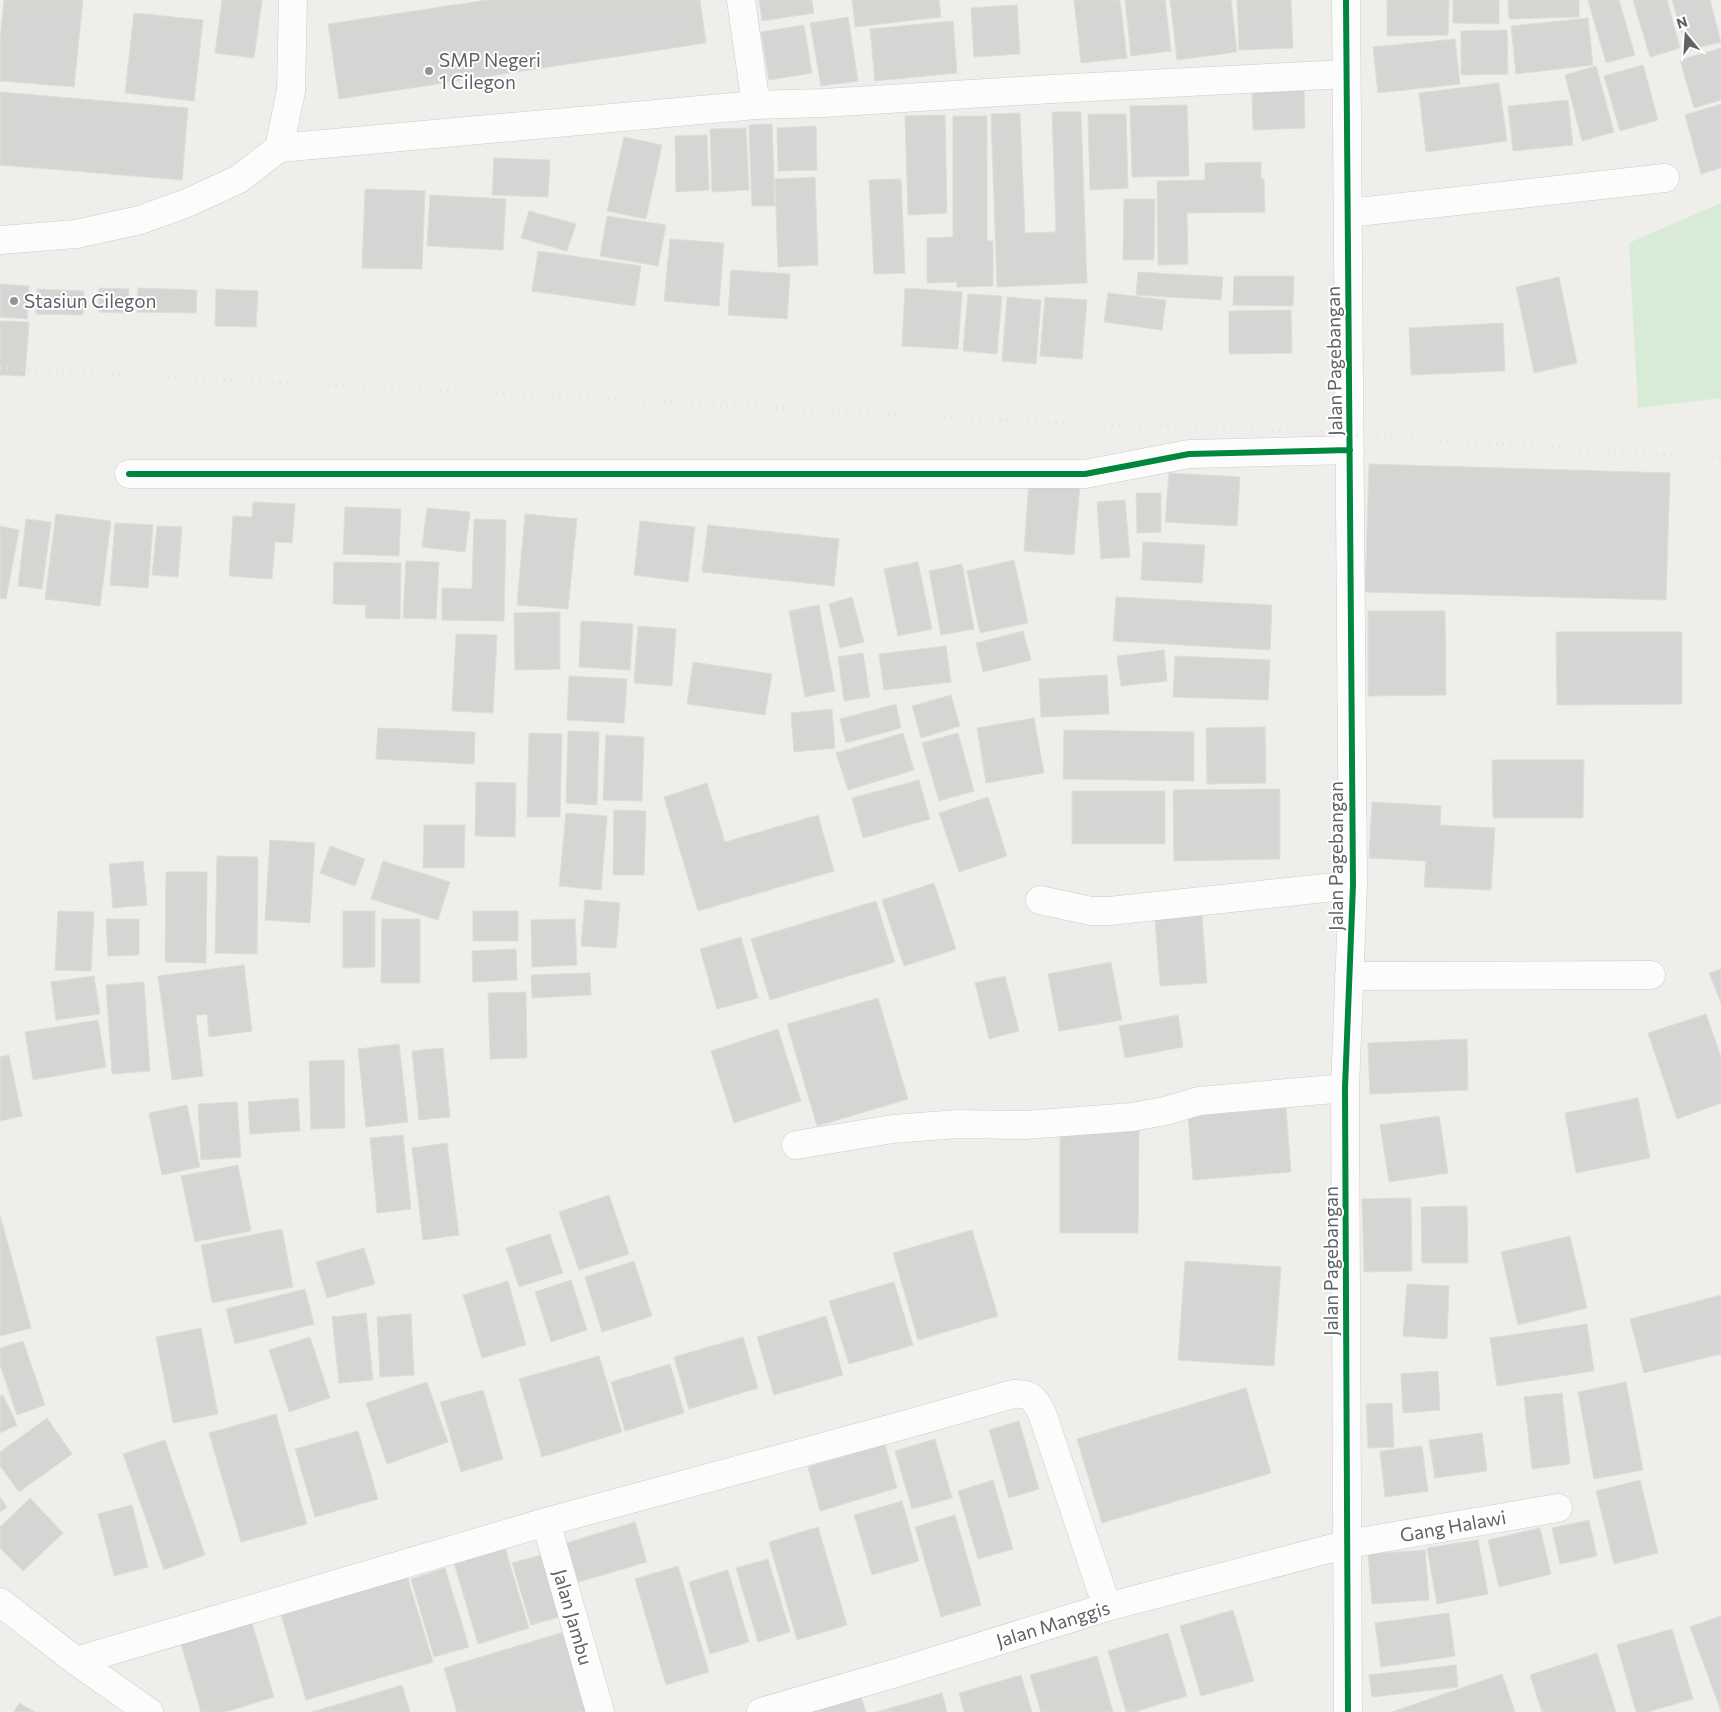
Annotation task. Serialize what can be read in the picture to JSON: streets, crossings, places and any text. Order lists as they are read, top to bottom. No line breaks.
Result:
{"streets":{"street":["Jalan Pagebangan","Gang Halawi","Jalan Jambu","Jalan Manggis"]},"crossings":[["Jalan Pagebangan","Gang Halawi"],["Jalan Pagebangan","Jalan Manggis"],["Gang Halawi","Jalan Manggis"]],"places":["SMP Negeri 1 Cilegon","Stasiun Cilegon"],"north":"top"}
